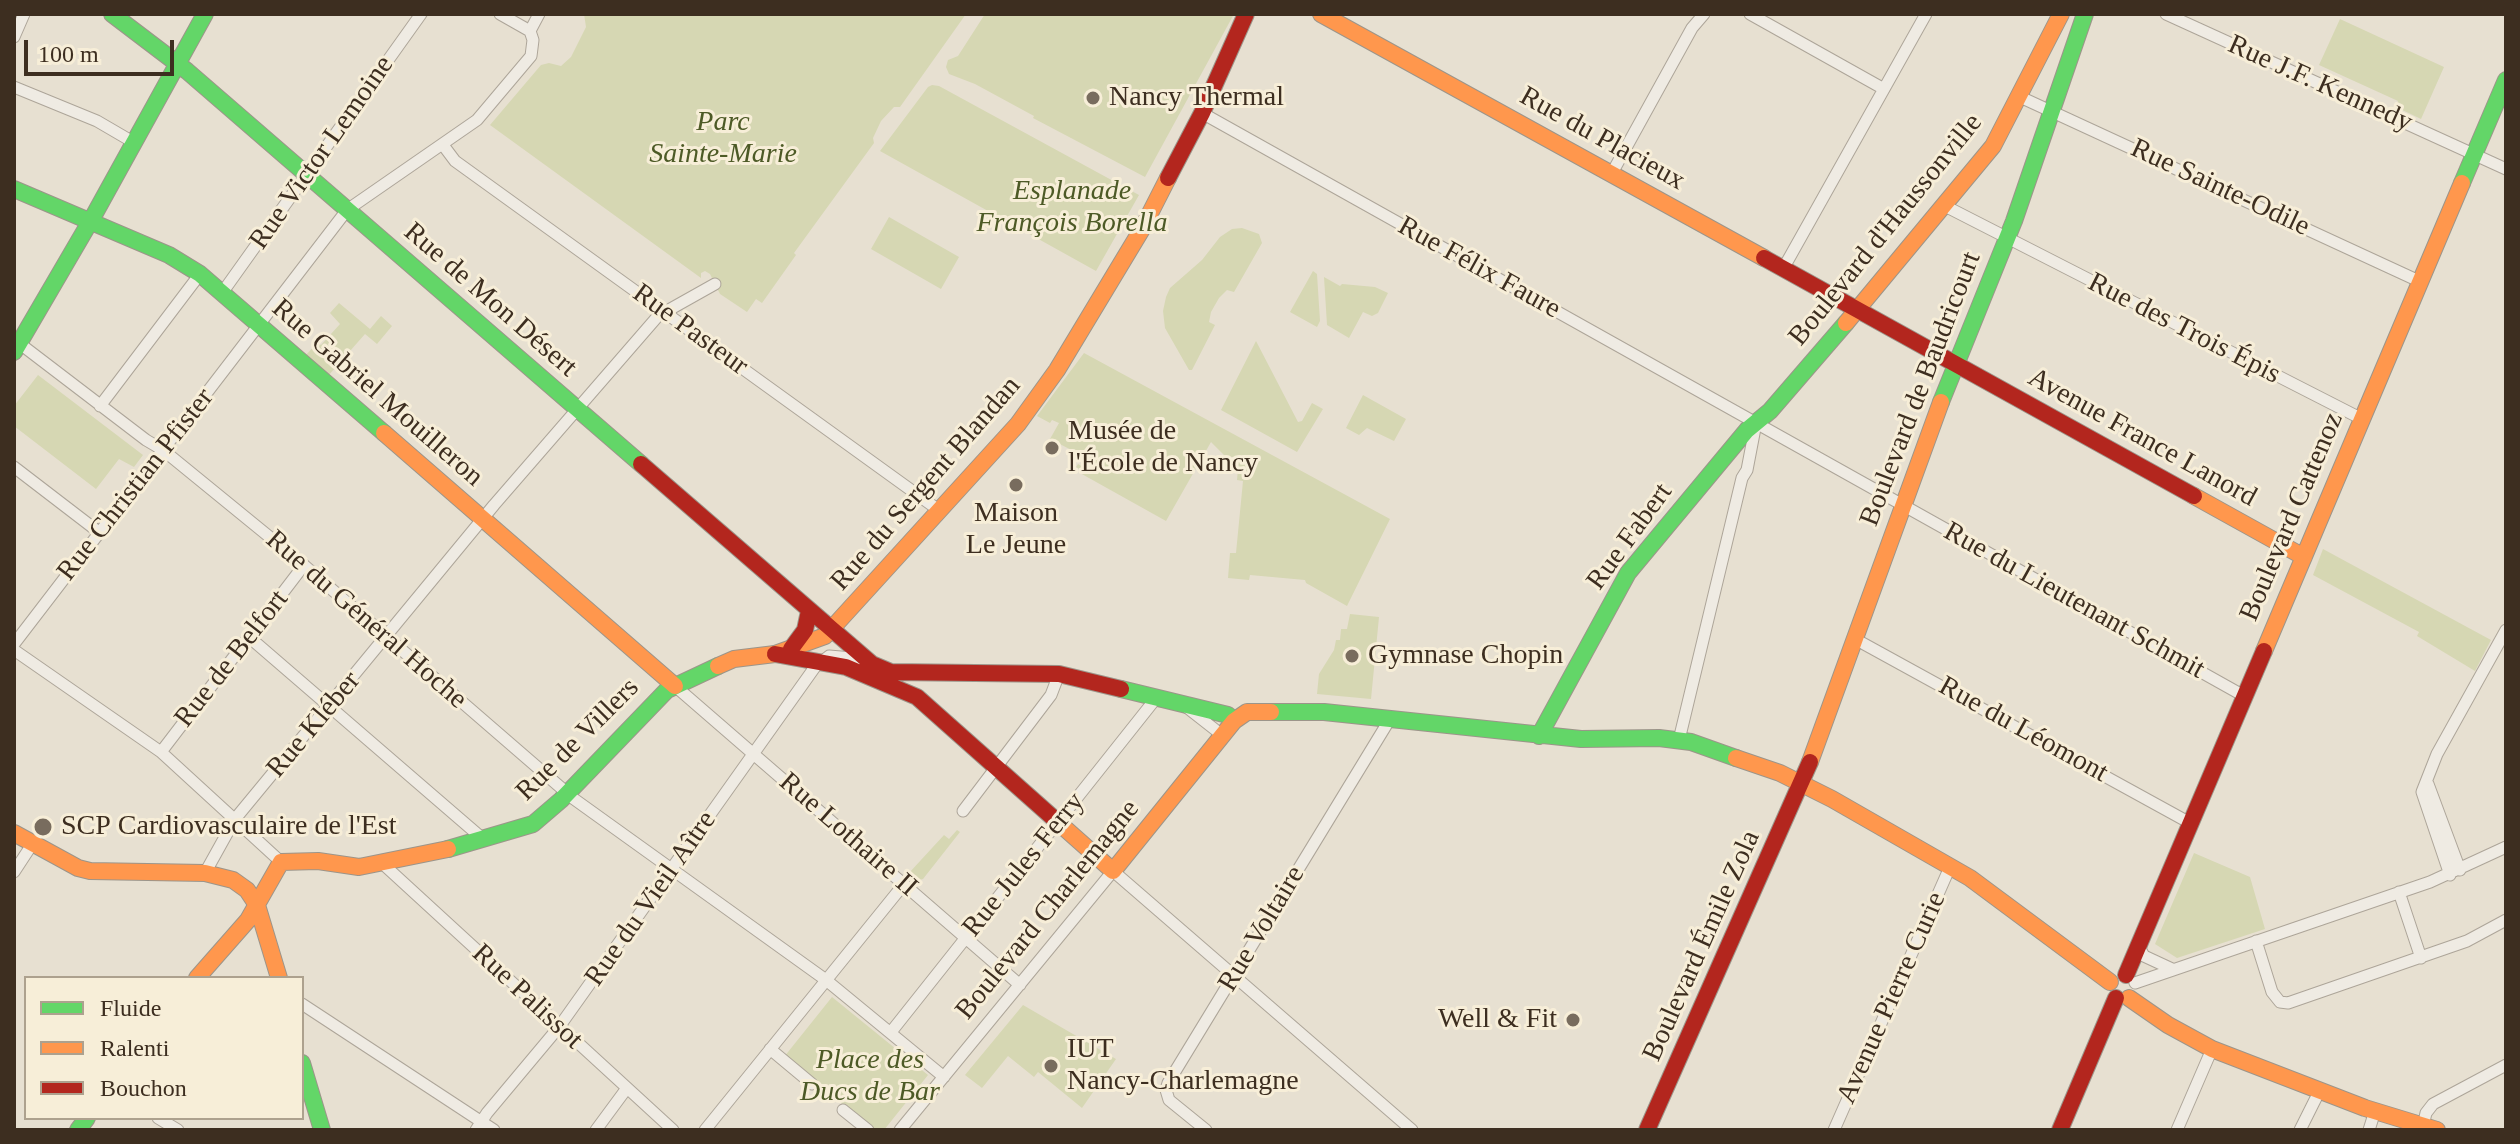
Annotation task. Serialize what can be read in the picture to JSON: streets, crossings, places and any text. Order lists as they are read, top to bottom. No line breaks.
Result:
{"streets":{"street":["Rue J.F. Kennedy","Rue du Placieux","Rue Victor Lemoine","Rue Sainte-Odile","Boulevard d'Haussonville","Rue Félix Faure","Rue de Mon Désert","Rue des Trois Épis","Rue Pasteur","Boulevard de Baudricourt","Rue Gabriel Mouilleron","Avenue France Lanord","Rue du Sergent Blandan","Rue Christian Pfister","Boulevard Cattenoz","Rue Fabert","Rue du Lieutenant Schmit","Rue du Général Hoche","Rue de Belfort","Rue Kléber","Rue du Léomont","Rue de Villers","Rue Lothaire II","Rue Jules Ferry","Rue du Vieil Aître","Boulevard Charlemagne","Rue Voltaire","Boulevard Émile Zola","Rue Palissot","Avenue Pierre Curie"]},"crossings":[["Rue J.F. Kennedy","Boulevard Cattenoz"],["Rue du Placieux","Boulevard d'Haussonville"],["Rue du Placieux","Avenue France Lanord"],["Rue Victor Lemoine","Rue de Mon Désert"],["Rue Victor Lemoine","Rue Gabriel Mouilleron"],["Rue Sainte-Odile","Boulevard d'Haussonville"],["Rue Sainte-Odile","Boulevard de Baudricourt"],["Rue Sainte-Odile","Boulevard Cattenoz"],["Boulevard d'Haussonville","Rue Félix Faure"],["Boulevard d'Haussonville","Rue des Trois Épis"],["Boulevard d'Haussonville","Avenue France Lanord"],["Boulevard d'Haussonville","Rue Fabert"],["Rue Félix Faure","Boulevard de Baudricourt"],["Rue Félix Faure","Rue du Sergent Blandan"],["Rue Félix Faure","Rue Fabert"],["Rue Félix Faure","Rue du Lieutenant Schmit"],["Rue de Mon Désert","Rue du Sergent Blandan"],["Rue de Mon Désert","Rue Christian Pfister"],["Rue de Mon Désert","Rue Kléber"],["Rue de Mon Désert","Rue de Villers"],["Rue des Trois Épis","Boulevard de Baudricourt"],["Rue des Trois Épis","Boulevard Cattenoz"],["Rue Pasteur","Rue du Sergent Blandan"],["Rue Pasteur","Rue Christian Pfister"],["Rue Pasteur","Rue Kléber"],["Boulevard de Baudricourt","Avenue France Lanord"],["Boulevard de Baudricourt","Rue du Lieutenant Schmit"],["Boulevard de Baudricourt","Rue du Léomont"],["Boulevard de Baudricourt","Boulevard Émile Zola"],["Rue Gabriel Mouilleron","Rue Christian Pfister"],["Rue Gabriel Mouilleron","Rue Kléber"],["Rue Gabriel Mouilleron","Rue de Villers"],["Rue Gabriel Mouilleron","Rue Lothaire II"],["Avenue France Lanord","Boulevard Cattenoz"],["Rue du Sergent Blandan","Rue de Villers"],["Rue Christian Pfister","Rue du Général Hoche"],["Boulevard Cattenoz","Rue du Lieutenant Schmit"],["Boulevard Cattenoz","Rue du Léomont"],["Rue du Général Hoche","Rue de Belfort"],["Rue du Général Hoche","Rue Kléber"],["Rue du Général Hoche","Rue de Villers"],["Rue du Général Hoche","Rue du Vieil Aître"],["Rue de Villers","Rue Lothaire II"],["Rue de Villers","Rue Palissot"],["Rue Lothaire II","Rue Jules Ferry"],["Rue Lothaire II","Rue du Vieil Aître"],["Rue Lothaire II","Boulevard Charlemagne"],["Rue du Vieil Aître","Rue Palissot"]],"parks":["Parc Sainte-Marie","Esplanade François Borella","Place des Ducs de Bar"],"places":["Nancy Thermal","Musée de l'École de Nancy","Maison Le Jeune","Gymnase Chopin","SCP Cardiovasculaire de l'Est","Well & Fit","IUT Nancy-Charlemagne"],"legend":["Fluide","Ralenti","Bouchon"],"scale_bar":"100 m"}
